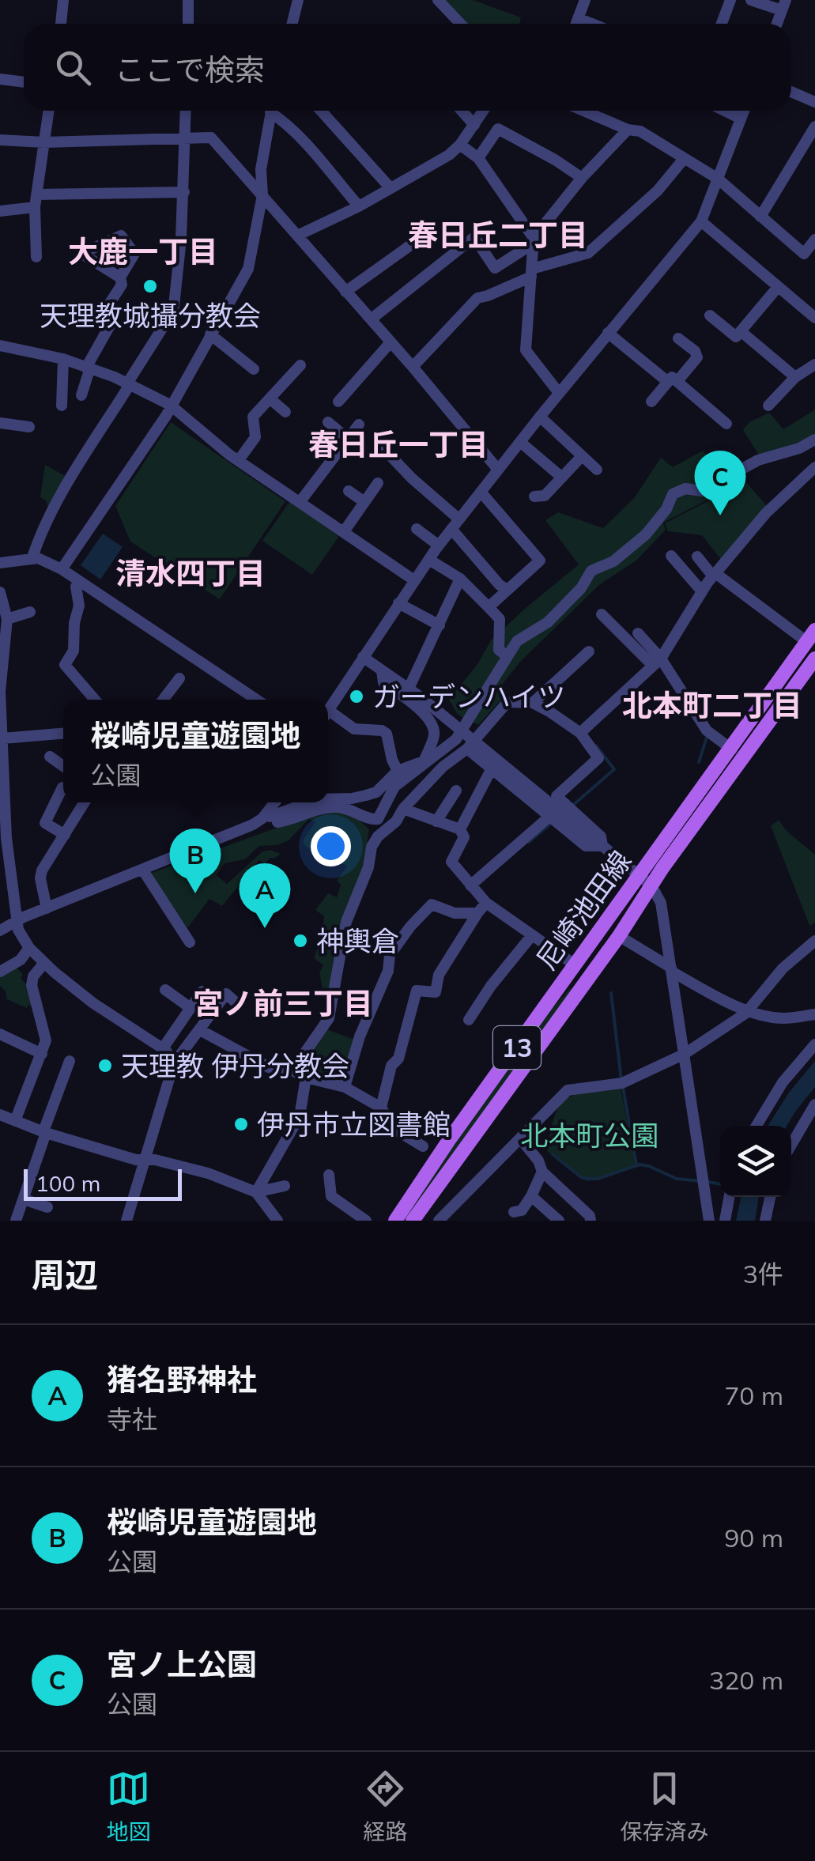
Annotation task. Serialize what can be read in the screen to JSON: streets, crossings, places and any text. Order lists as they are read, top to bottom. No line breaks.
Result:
{"streets":{"main road":["尼崎池田線","13"]},"districts":["春日丘二丁目","大鹿一丁目","春日丘一丁目","清水四丁目","北本町二丁目","宮ノ前三丁目"],"parks":["北本町公園"],"places":["天理教城攝分教会","ガーデンハイツ","神輿倉","天理教 伊丹分教会","伊丹市立図書館"],"scale_bar":"100 m","page":{"search":"ここで検索","pins":["C","B","A"],"popup":["桜崎児童遊園地","公園"],"scale":"100 m","heading":["周辺","3件"],"list":[{"mark":"A","name":"猪名野神社","note":"寺社","value":"70 m"},{"mark":"B","name":"桜崎児童遊園地","note":"公園","value":"90 m"},{"mark":"C","name":"宮ノ上公園","note":"公園","value":"320 m"}],"nav":["地図","経路","保存済み"]}}
